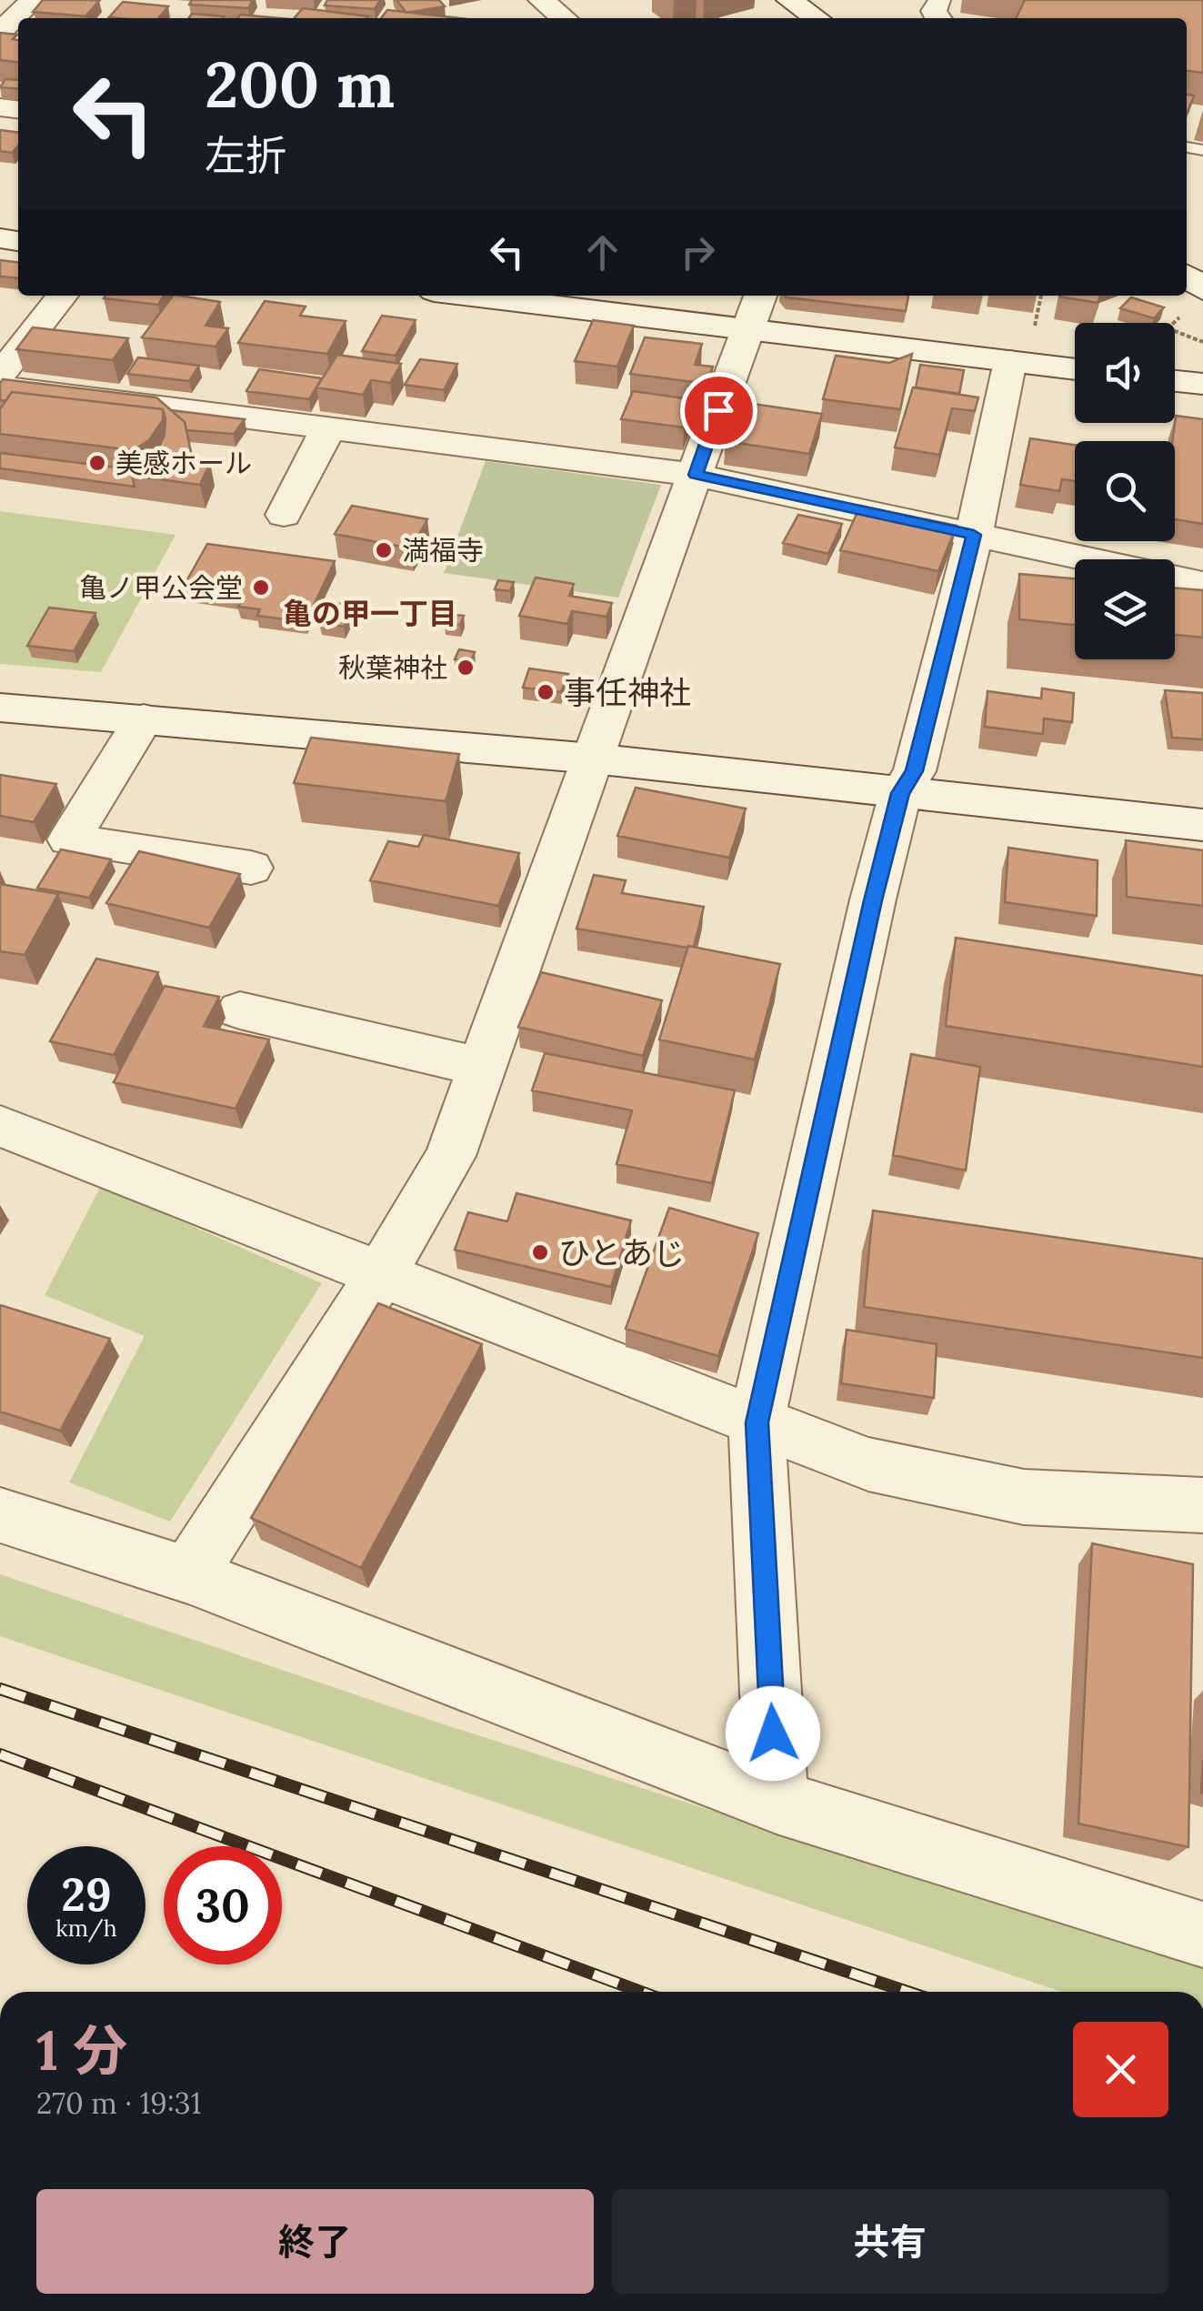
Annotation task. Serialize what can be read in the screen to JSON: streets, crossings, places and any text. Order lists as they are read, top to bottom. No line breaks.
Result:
{"districts":["亀の甲一丁目"],"places":["美感ホール","満福寺","亀ノ甲公会堂","秋葉神社","事任神社","ひとあじ"],"page":{"turn":["200 m","左折"],"speed":"29 km/h","limit":"30","heading":["1 分","270 m · 19:31"],"buttons":["終了","共有"]}}
